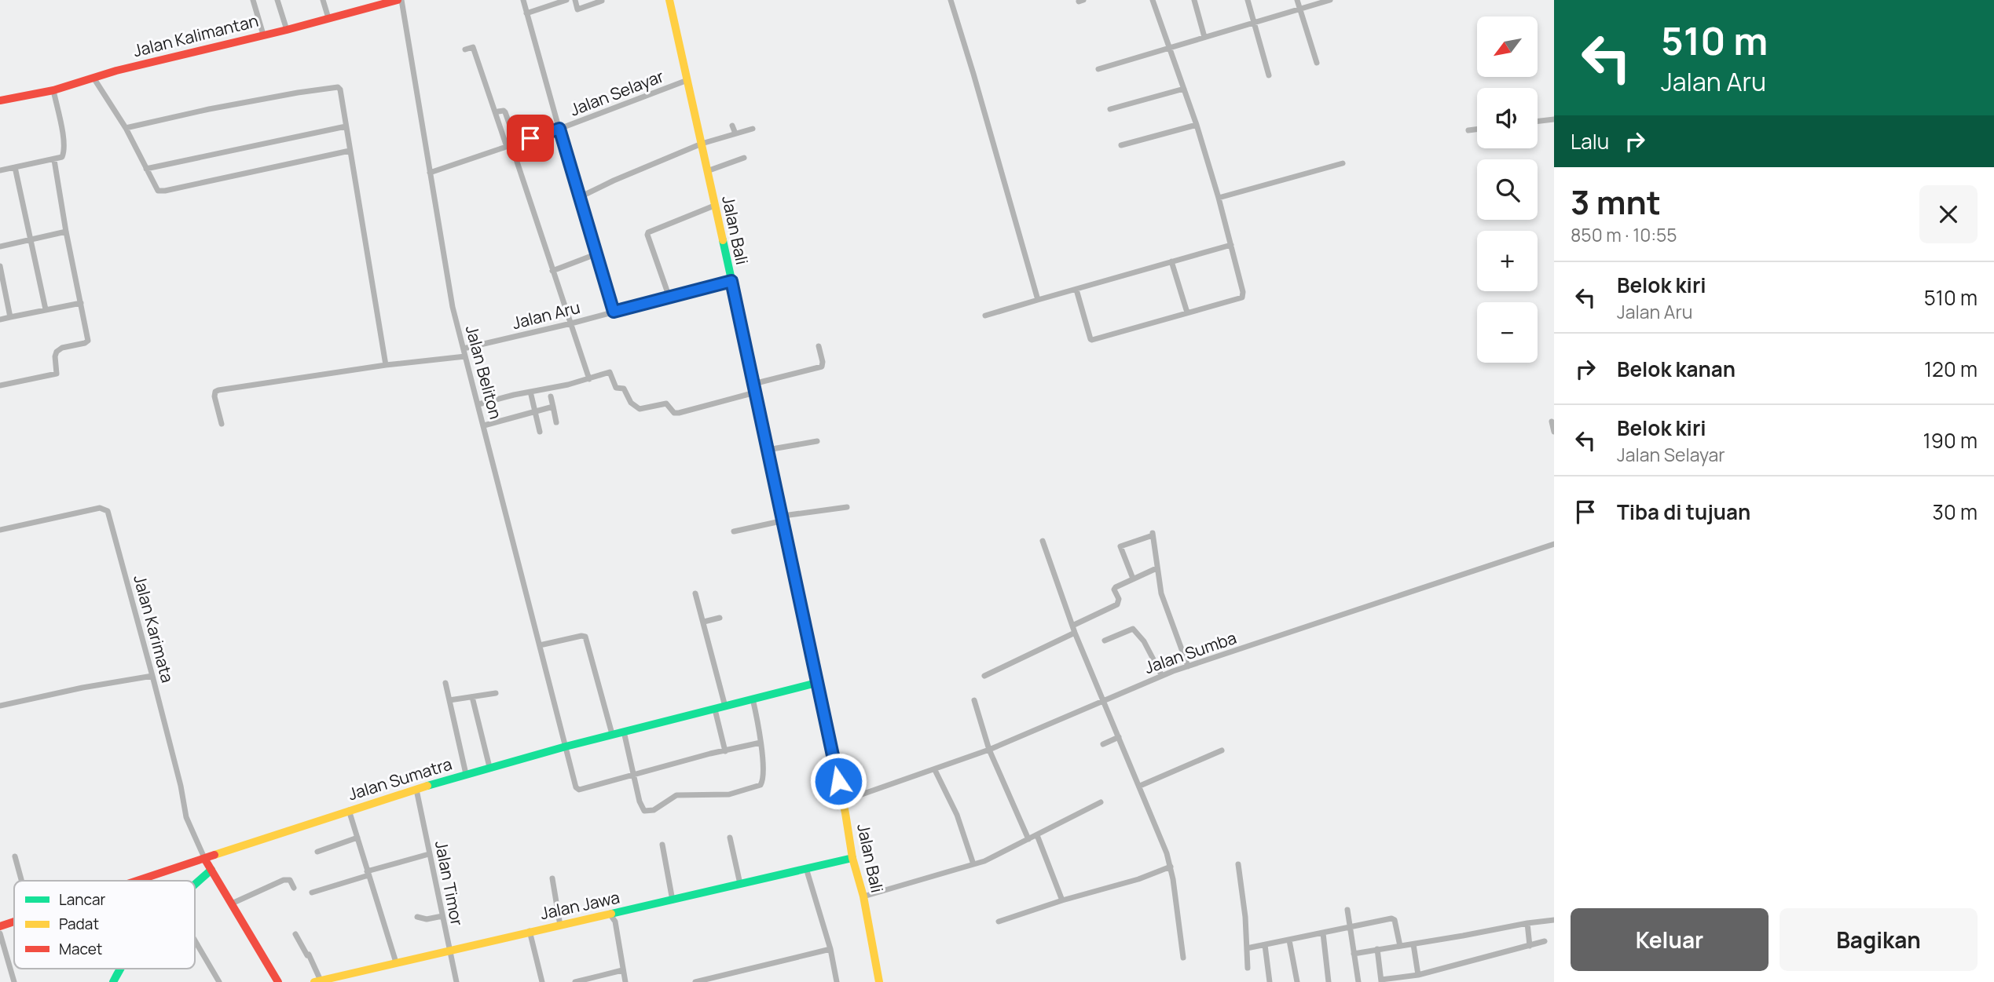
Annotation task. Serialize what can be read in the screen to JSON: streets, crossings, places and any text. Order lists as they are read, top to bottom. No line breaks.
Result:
{"streets":{"main road":["Jalan Kalimantan","Jalan Bali","Jalan Sumatra","Jalan Jawa"],"street":["Jalan Selayar","Jalan Aru","Jalan Beliton","Jalan Karimata","Jalan Sumba","Jalan Timor"]},"crossings":[["Jalan Kalimantan","Jalan Beliton"],["Jalan Selayar","Jalan Bali"],["Jalan Selayar","Jalan Beliton"],["Jalan Bali","Jalan Aru"],["Jalan Bali","Jalan Sumba"],["Jalan Bali","Jalan Sumatra"],["Jalan Bali","Jalan Jawa"],["Jalan Aru","Jalan Beliton"],["Jalan Beliton","Jalan Sumatra"],["Jalan Karimata","Jalan Sumatra"],["Jalan Sumatra","Jalan Timor"],["Jalan Timor","Jalan Jawa"]],"legend":["Lancar","Padat","Macet"],"north":"bottom left","page":{"turn":["510 m","Jalan Aru"],"map_buttons":["+","−"],"then":"Lalu","heading":["3 mnt","850 m · 10:55"],"list":[{"name":"Belok kiri","note":"Jalan Aru","value":"510 m"},{"name":"Belok kanan","value":"120 m"},{"name":"Belok kiri","note":"Jalan Selayar","value":"190 m"},{"name":"Tiba di tujuan","value":"30 m"}],"buttons":["Keluar","Bagikan"]}}
